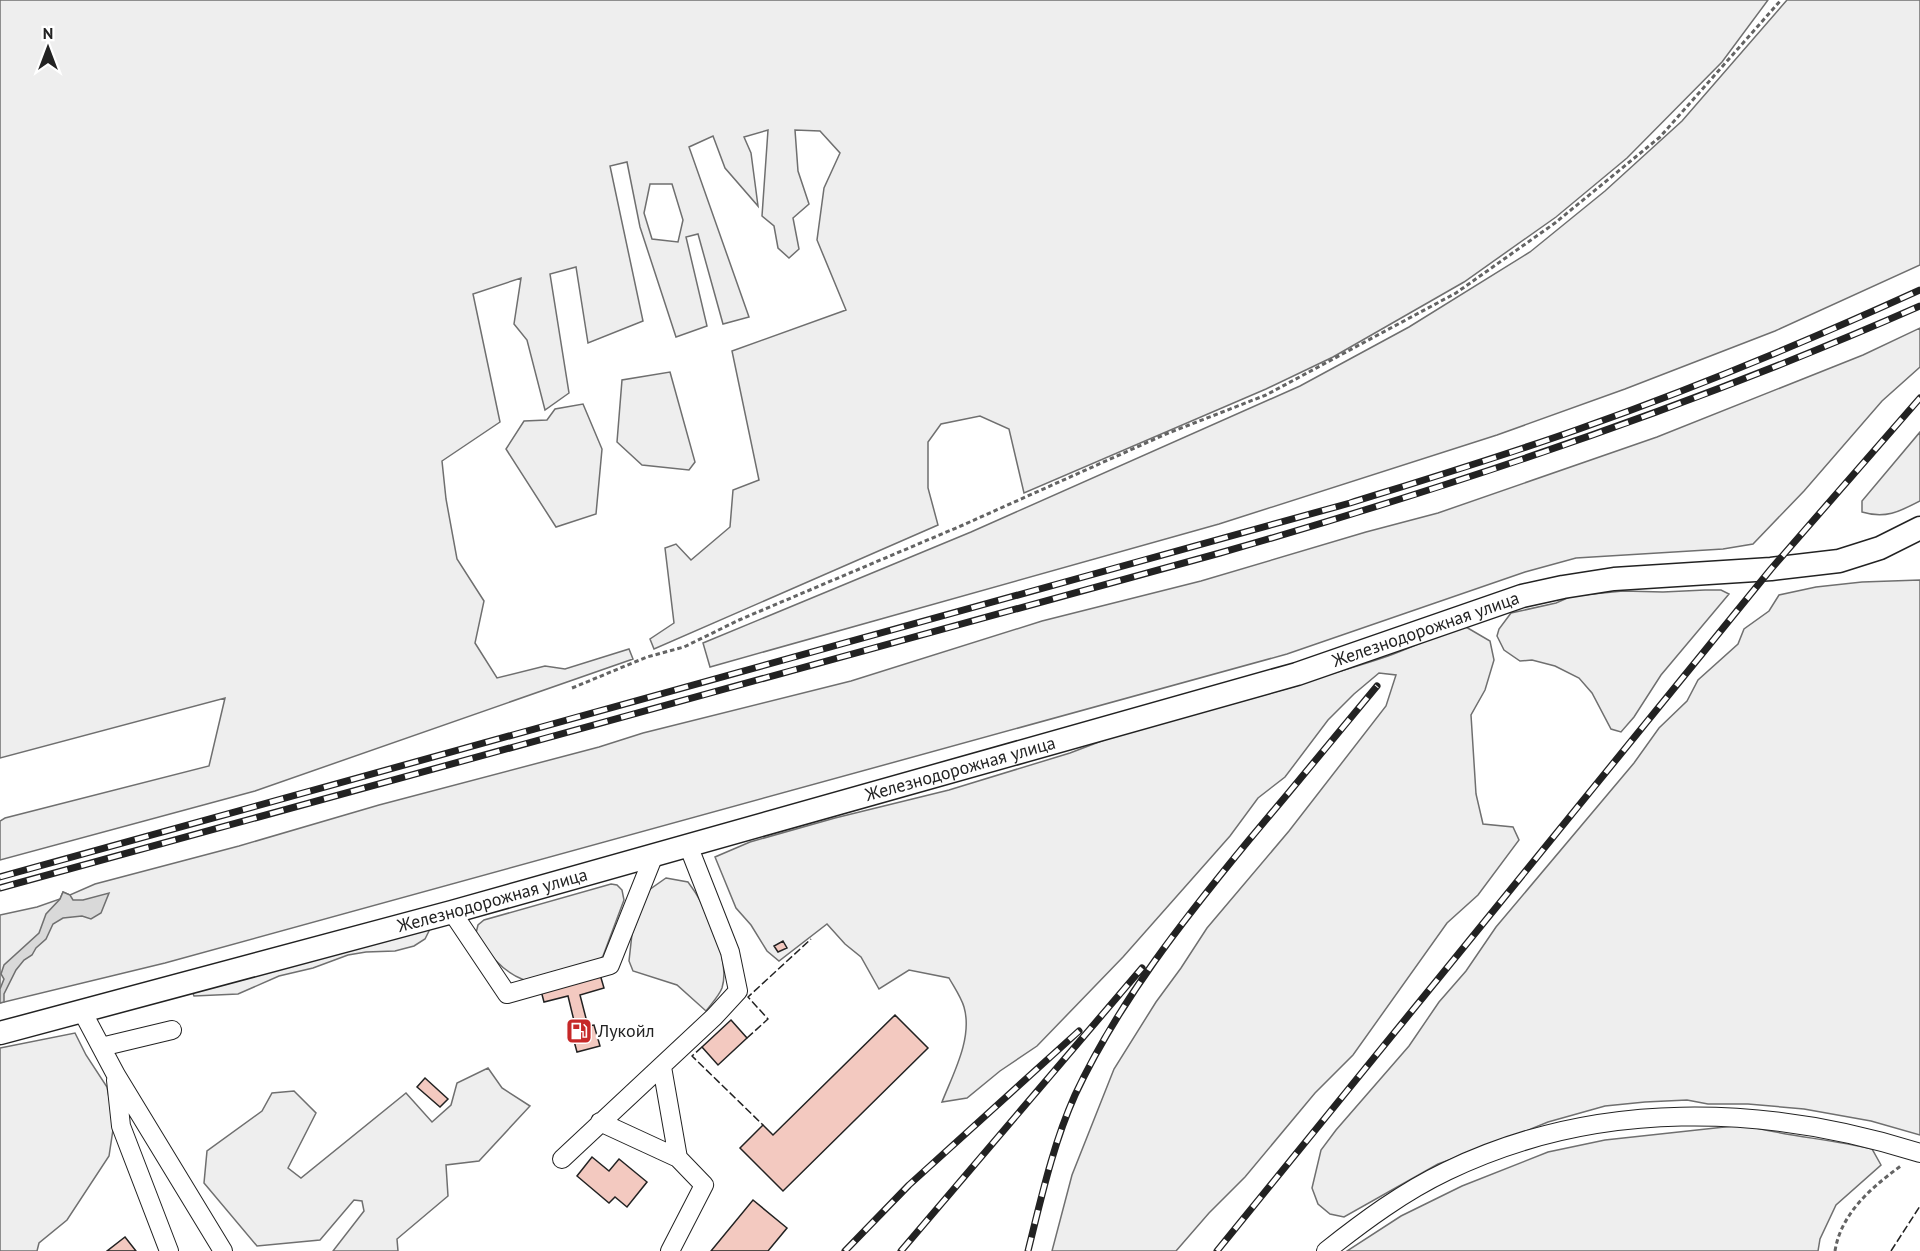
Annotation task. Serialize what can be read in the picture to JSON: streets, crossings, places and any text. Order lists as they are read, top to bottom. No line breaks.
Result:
{"streets":{"main road":["Железнодорожная улица"]},"places":{"fuel station":["Лукойл"]},"north":"top"}
